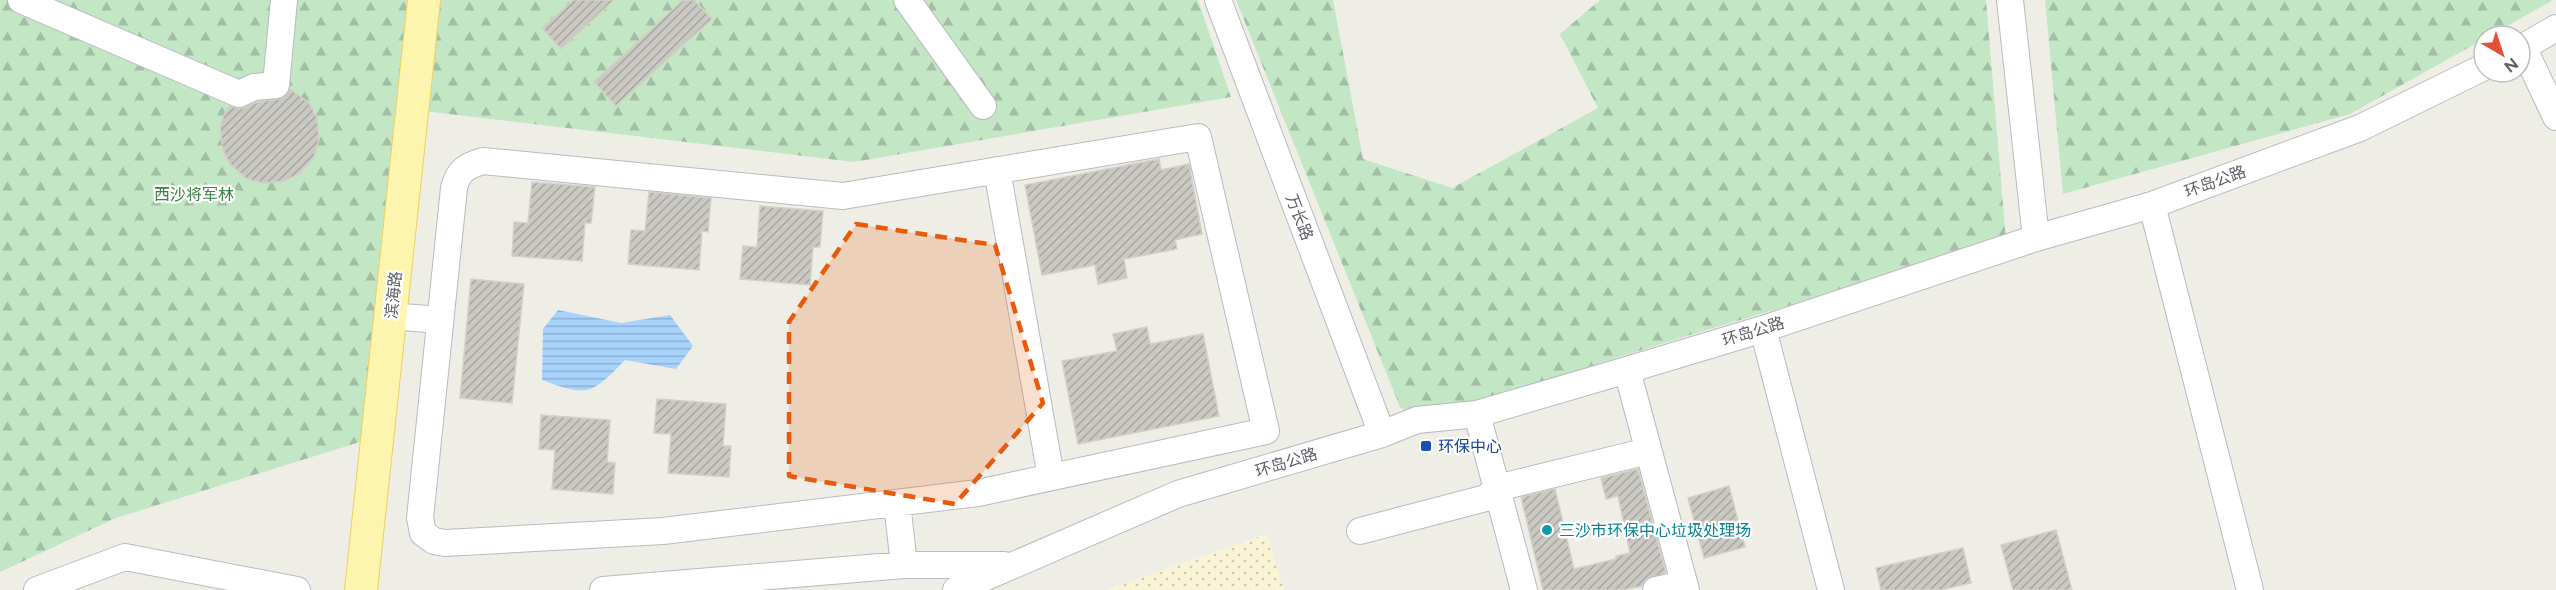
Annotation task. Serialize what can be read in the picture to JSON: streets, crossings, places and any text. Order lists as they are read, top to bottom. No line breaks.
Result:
{"streets":{"main road":["滨海路"],"street":["环岛公路","万长路"]},"crossings":[["环岛公路","万长路"]],"parks":["西沙将军林"],"places":{"transit":["环保中心"],"other":["三沙市环保中心垃圾处理场"]},"north":"bottom right"}
